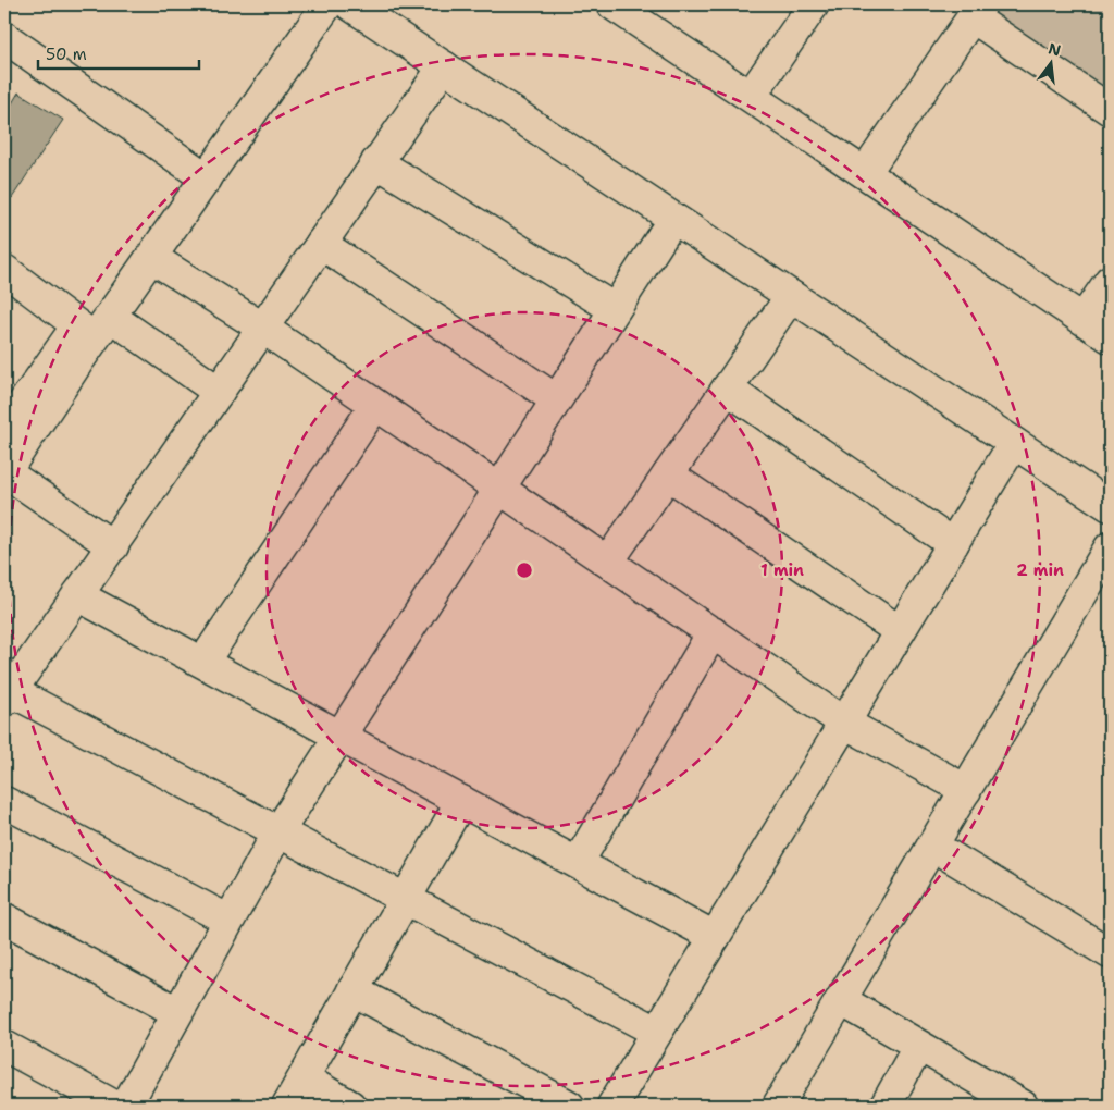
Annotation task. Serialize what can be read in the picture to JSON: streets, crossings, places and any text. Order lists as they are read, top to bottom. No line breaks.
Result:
{"scale_bar":"50 m","north":"top","rings":["1 min","2 min"]}
